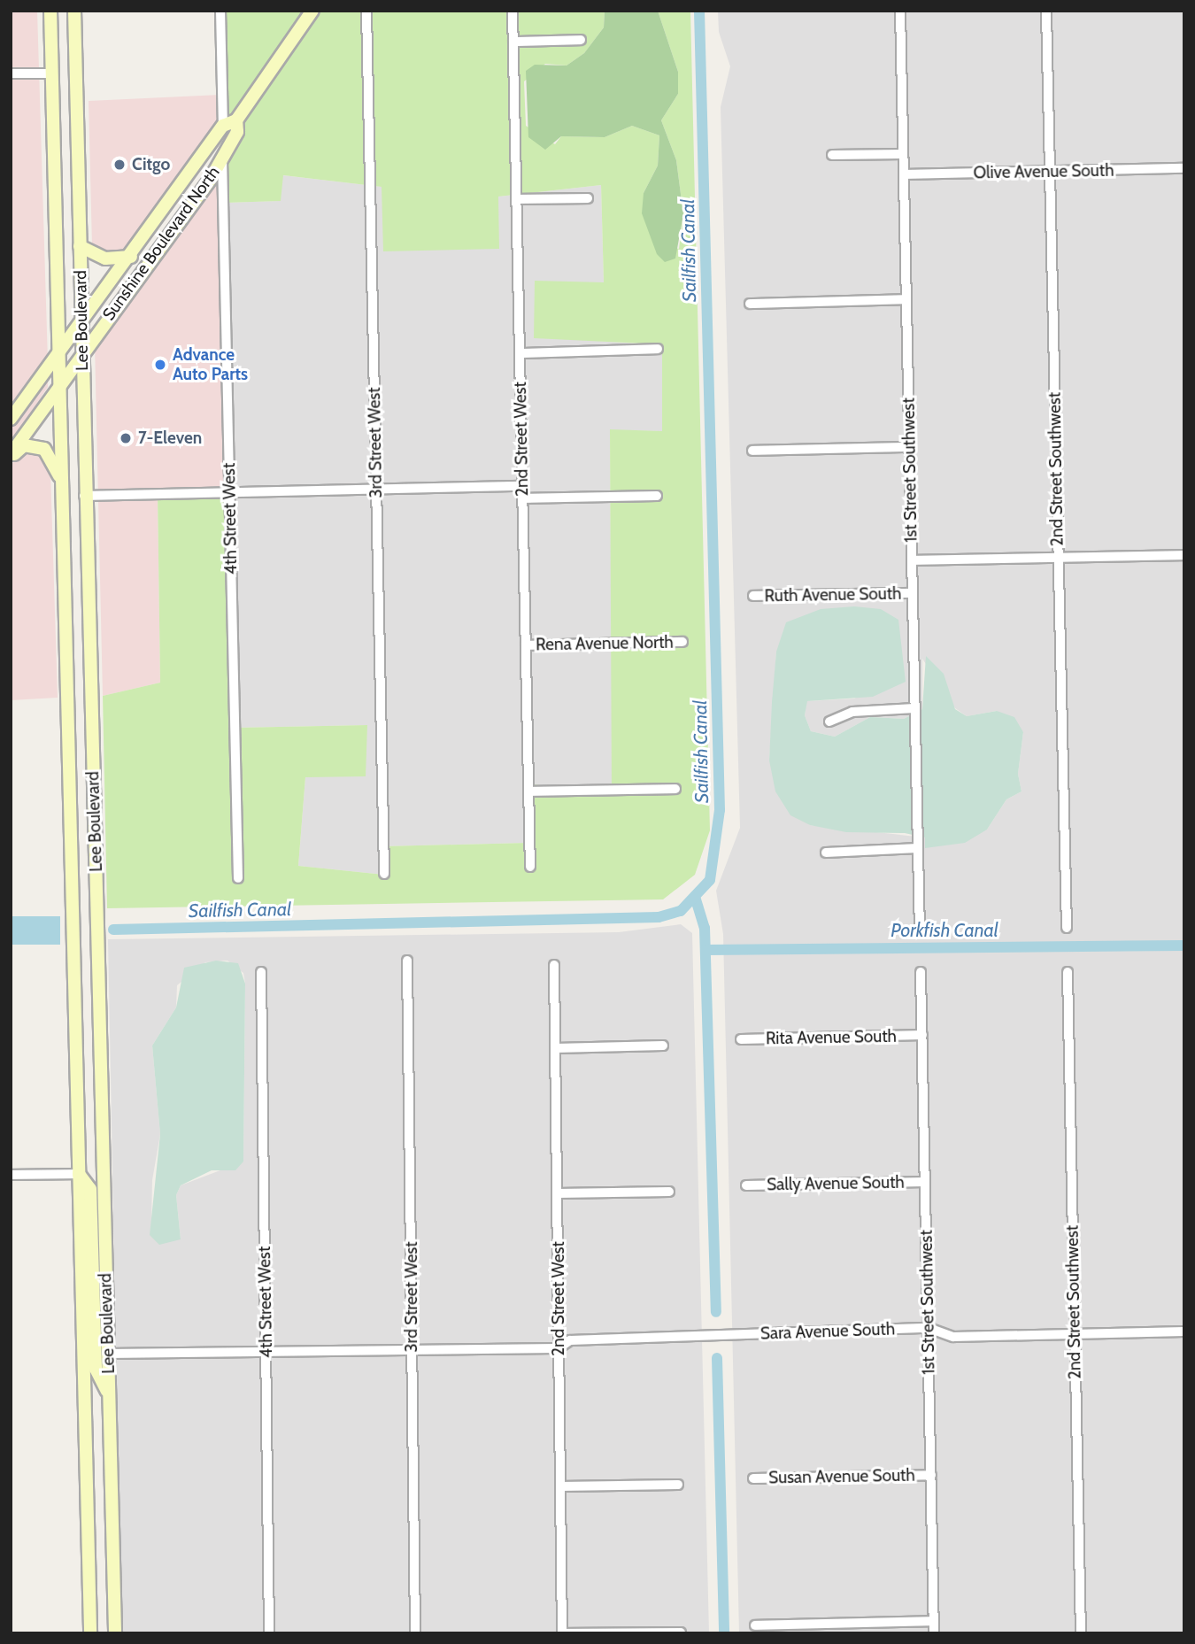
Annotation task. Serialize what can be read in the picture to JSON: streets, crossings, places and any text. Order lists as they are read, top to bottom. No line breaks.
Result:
{"streets":{"main road":["Sunshine Boulevard North","Lee Boulevard"],"street":["Olive Avenue South","2nd Street West","3rd Street West","2nd Street Southwest","1st Street Southwest","4th Street West","Ruth Avenue South","Rena Avenue North","Rita Avenue South","Sally Avenue South","Sara Avenue South","Susan Avenue South"]},"crossings":[["Olive Avenue South","2nd Street Southwest"],["Olive Avenue South","1st Street Southwest"],["Sunshine Boulevard North","Lee Boulevard"],["Sunshine Boulevard North","4th Street West"],["Lee Boulevard","Sara Avenue South"],["2nd Street West","Rena Avenue North"],["2nd Street West","Sara Avenue South"],["3rd Street West","Sara Avenue South"],["2nd Street Southwest","Sara Avenue South"],["1st Street Southwest","Ruth Avenue South"],["1st Street Southwest","Rita Avenue South"],["1st Street Southwest","Sally Avenue South"],["1st Street Southwest","Sara Avenue South"],["1st Street Southwest","Susan Avenue South"],["4th Street West","Sara Avenue South"]],"water":["Sailfish Canal","Porkfish Canal"],"places":["Citgo","Advance Auto Parts","7-Eleven"]}
